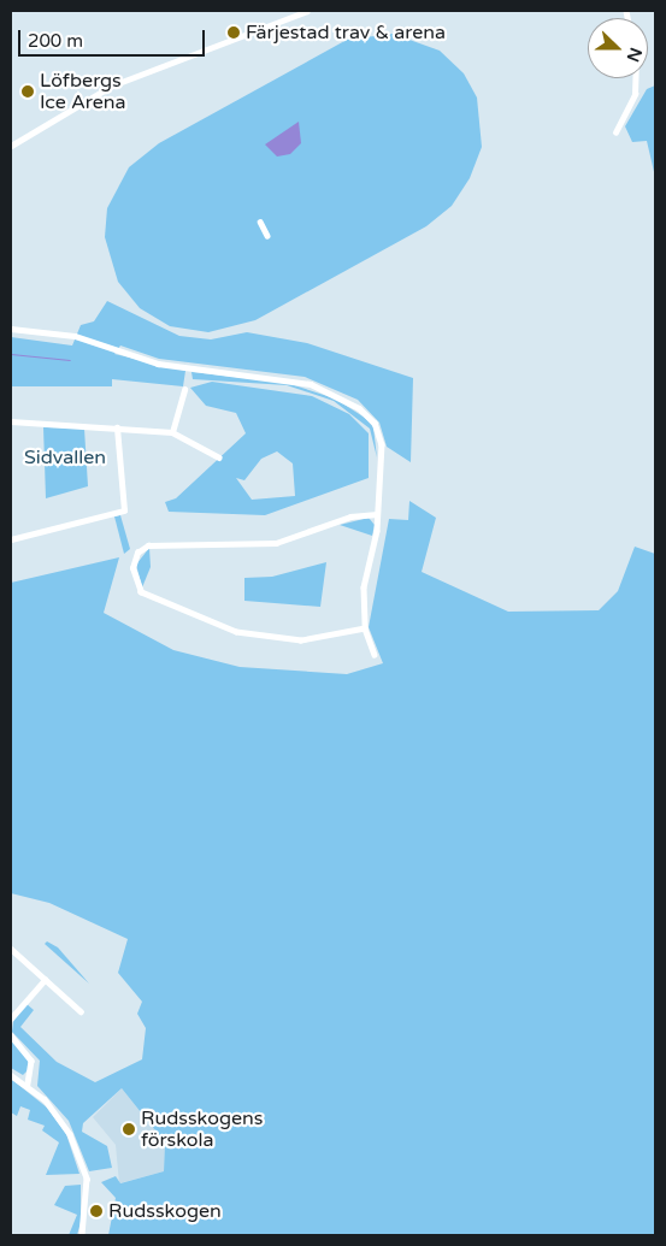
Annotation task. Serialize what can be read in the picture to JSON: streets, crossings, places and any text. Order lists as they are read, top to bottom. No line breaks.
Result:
{"parks":["Sidvallen"],"places":["Färjestad trav & arena","Löfbergs Ice Arena","Rudsskogens förskola","Rudsskogen"],"scale_bar":"200 m","north":"right"}
